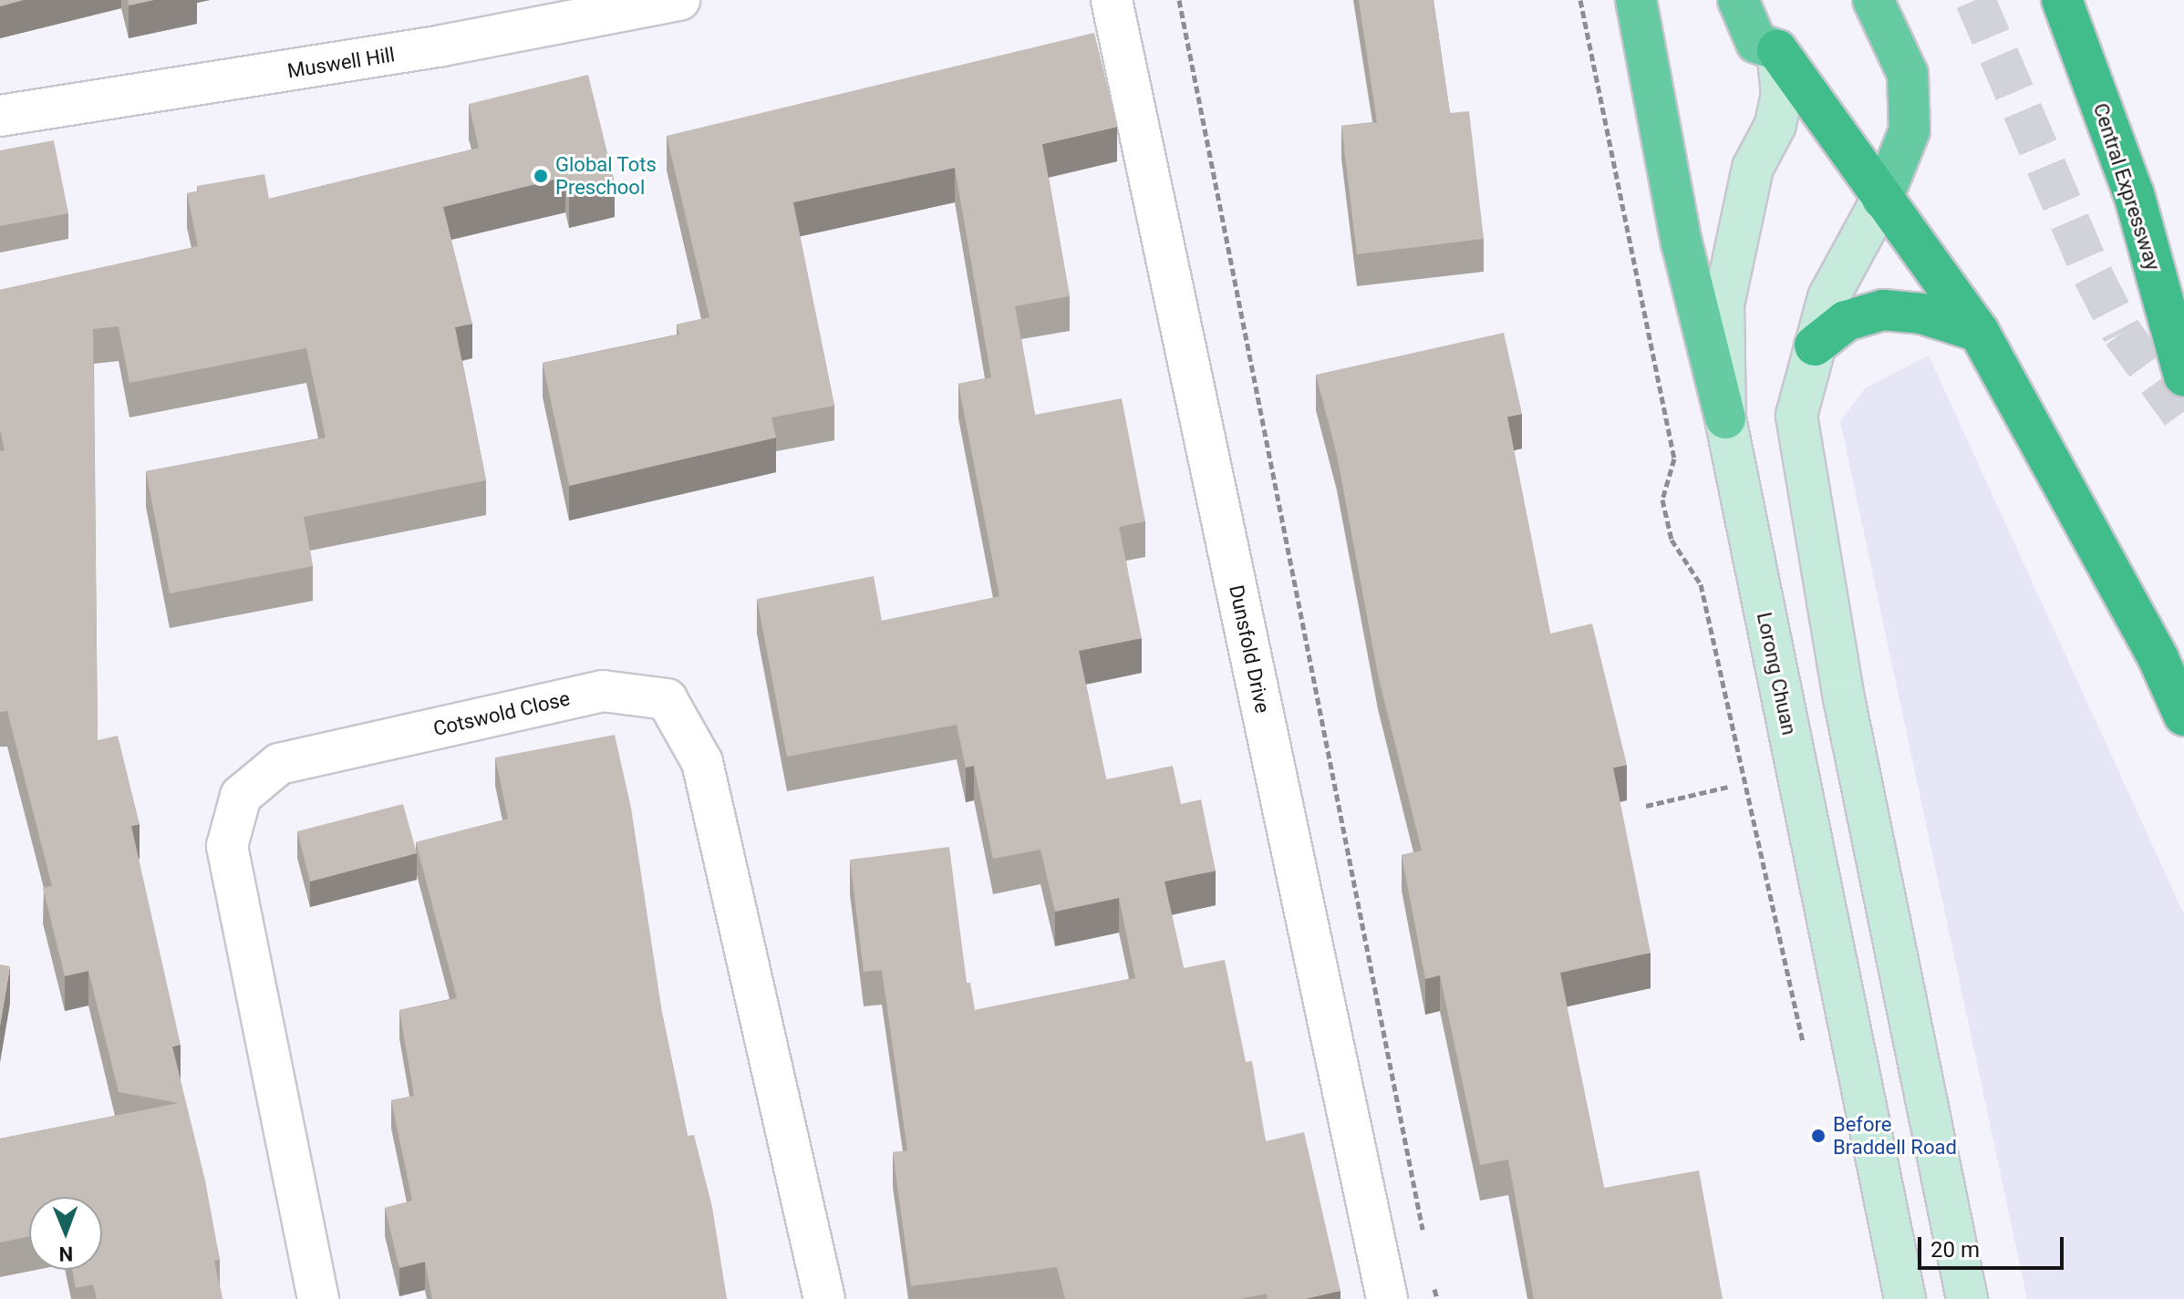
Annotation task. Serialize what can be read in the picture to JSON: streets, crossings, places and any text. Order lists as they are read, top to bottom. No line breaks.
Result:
{"streets":{"highway":["Central Expressway"],"main road":["Lorong Chuan"],"street":["Muswell Hill","Dunsfold Drive","Cotswold Close"]},"places":["Global Tots Preschool","Before Braddell Road"],"scale_bar":"20 m","north":"bottom"}
